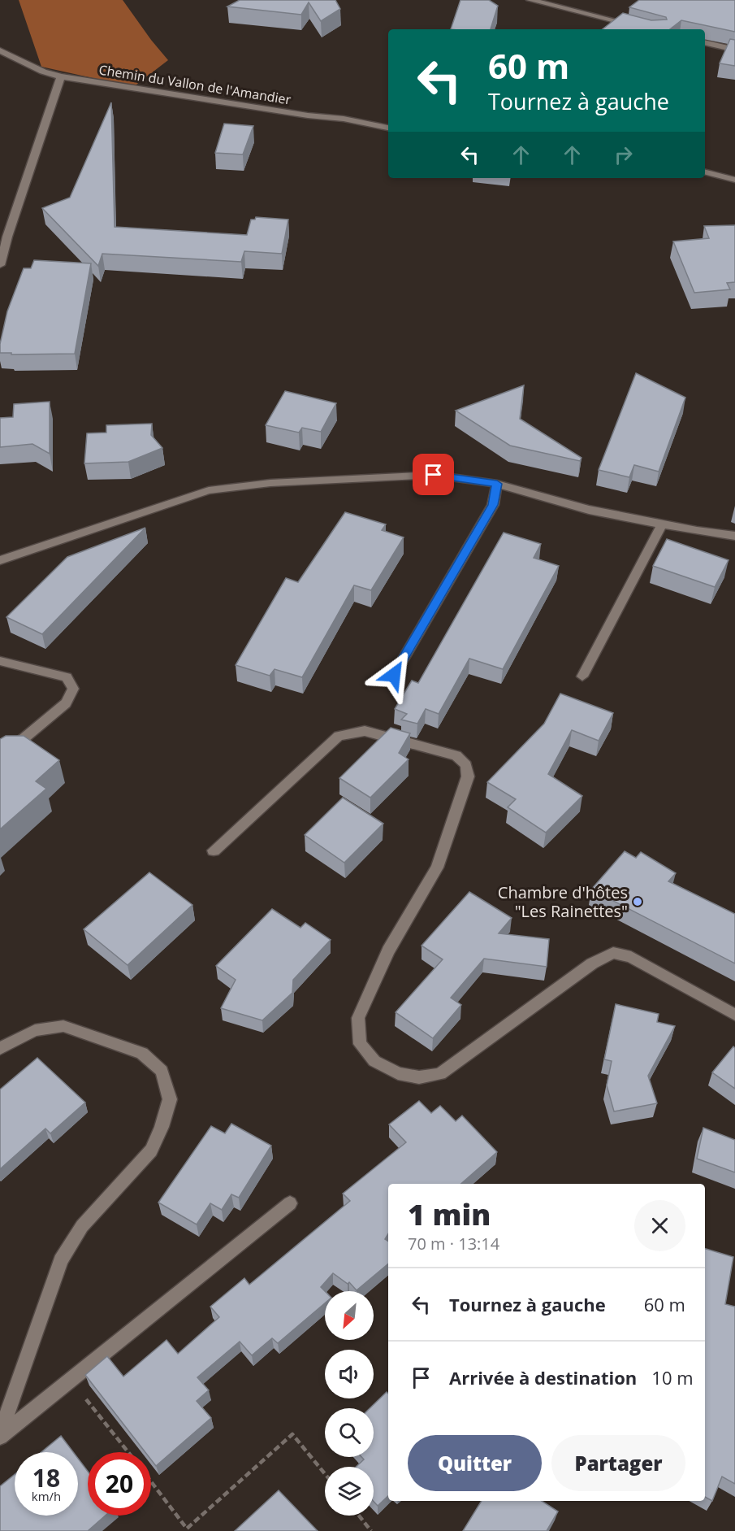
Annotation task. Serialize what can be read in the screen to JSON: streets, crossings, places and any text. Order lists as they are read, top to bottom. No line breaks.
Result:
{"streets":{"street":["Chemin du Vallon de l'Amandier"]},"places":["Chambre d'hôtes \"Les Rainettes\""],"north":"bottom left","page":{"turn":["60 m","Tournez à gauche"],"heading":["1 min","70 m · 13:14"],"list":[{"name":"Tournez à gauche","value":"60 m"},{"name":"Arrivée à destination","value":"10 m"}],"buttons":["Quitter","Partager"],"speed":"18 km/h","limit":"20"}}
